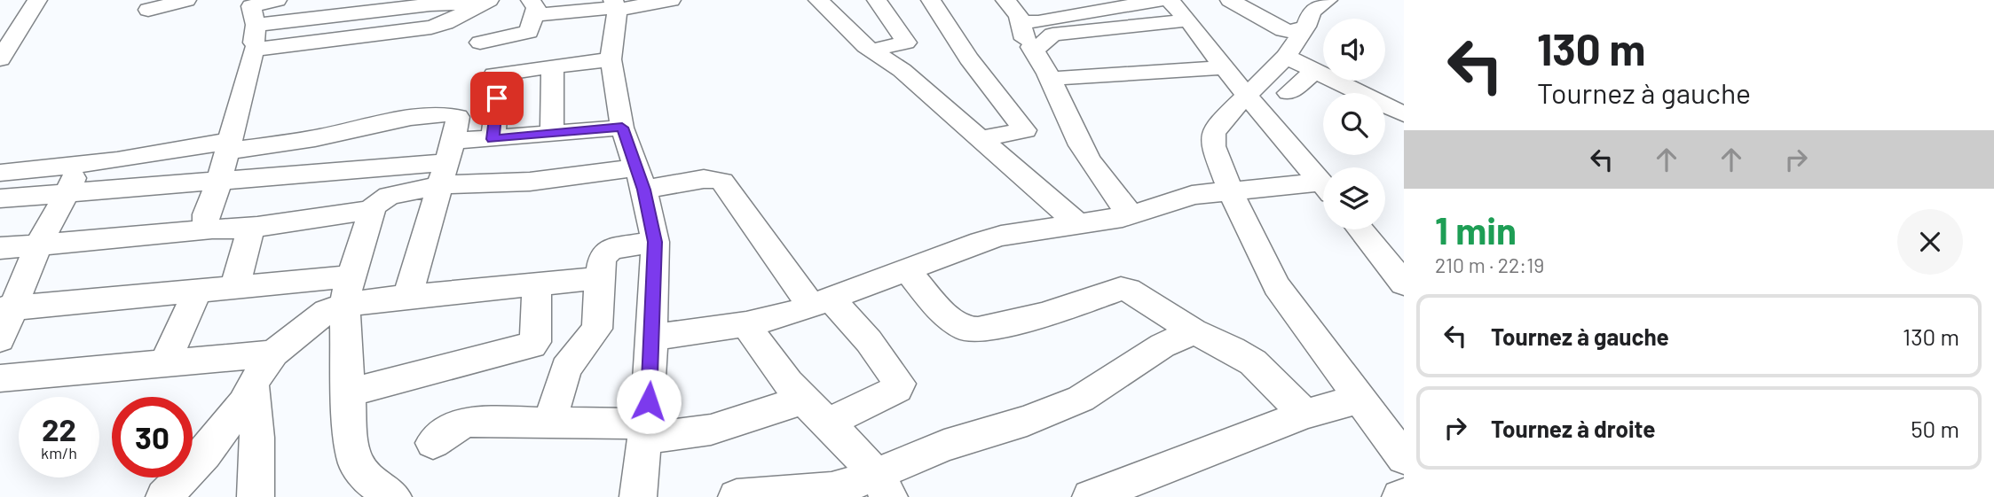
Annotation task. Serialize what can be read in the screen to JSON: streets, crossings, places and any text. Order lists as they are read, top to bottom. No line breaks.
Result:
{"page":{"turn":["130 m","Tournez à gauche"],"heading":["1 min","210 m · 22:19"],"list":[{"name":"Tournez à gauche","value":"130 m"},{"name":"Tournez à droite","value":"50 m"}],"speed":"22 km/h","limit":"30"}}
